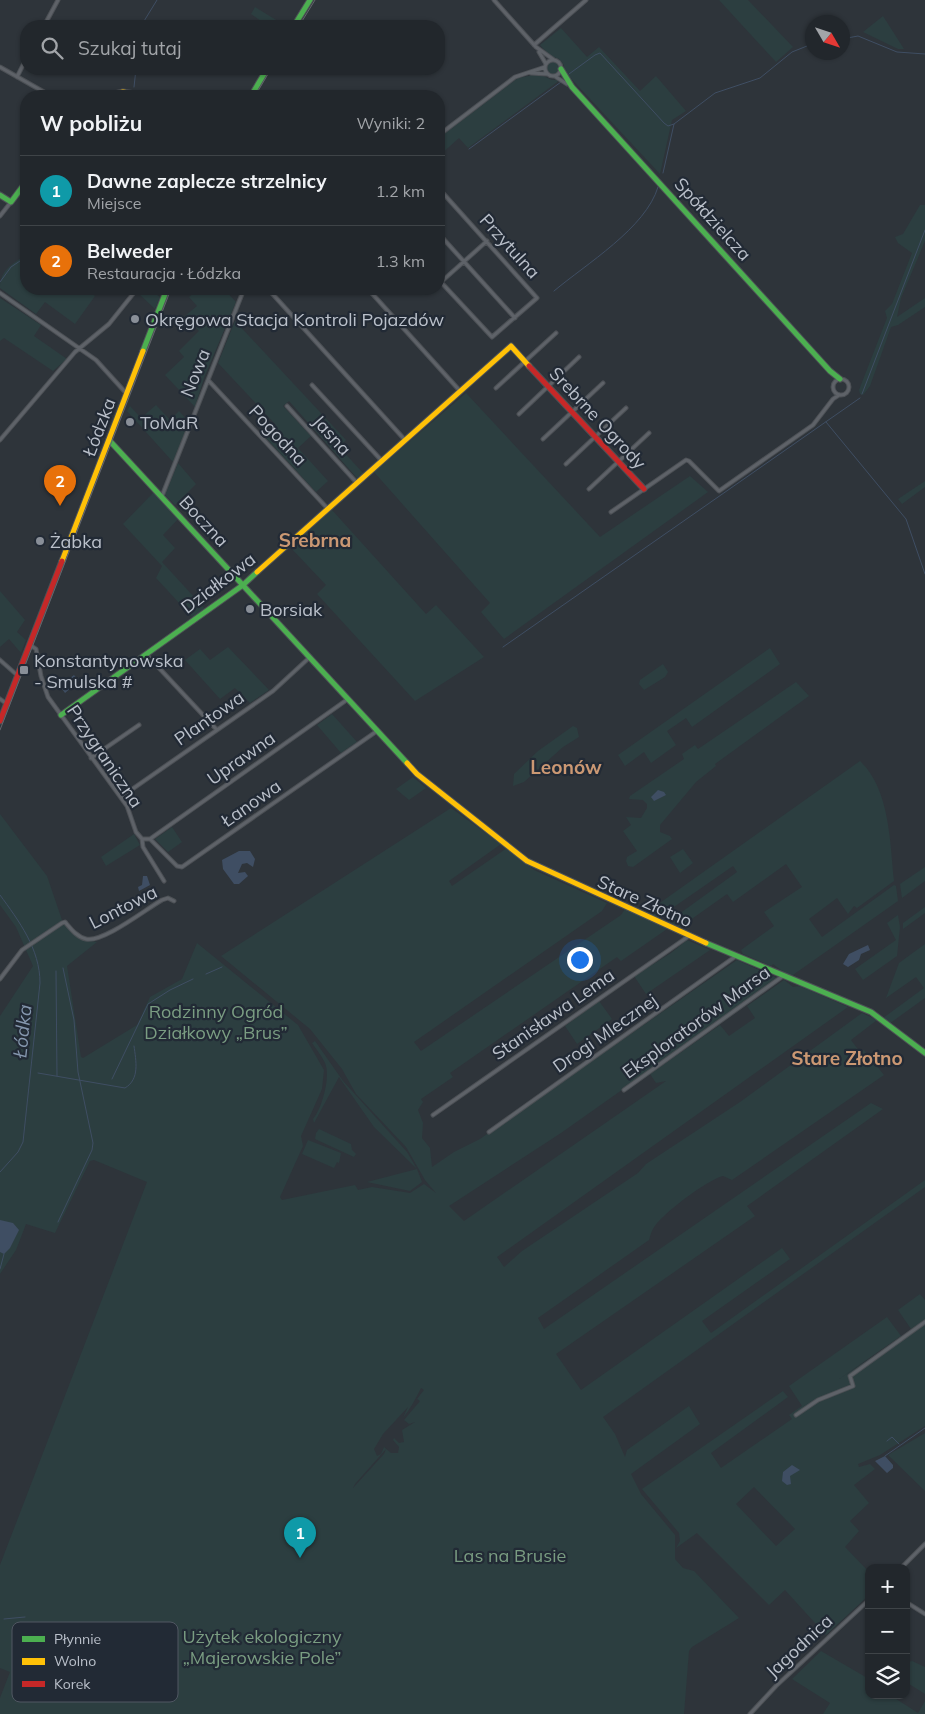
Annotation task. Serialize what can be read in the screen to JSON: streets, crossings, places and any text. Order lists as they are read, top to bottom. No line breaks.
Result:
{"streets":{"street":["Spółdzielcza","Przytulna","Nowa","Srebrne Ogrody","Łódzka","Pogodna","Jasna","Boczna","Działkowa","Plantowa","Przygraniczna","Uprawna","Łanowa","Stare Złotno","Lontowa","Stanisława Lema","Eksploratorów Marsa","Drogi Mlecznej","Jagodnica"]},"crossings":[["Nowa","Pogodna"],["Nowa","Boczna"],["Srebrne Ogrody","Działkowa"],["Łódzka","Boczna"],["Łódzka","Przygraniczna"],["Pogodna","Działkowa"],["Jasna","Działkowa"],["Boczna","Działkowa"],["Boczna","Plantowa"],["Boczna","Uprawna"],["Boczna","Łanowa"],["Boczna","Stare Złotno"],["Działkowa","Przygraniczna"],["Plantowa","Przygraniczna"],["Uprawna","Łanowa"],["Łanowa","Stare Złotno"],["Stare Złotno","Stanisława Lema"],["Stare Złotno","Eksploratorów Marsa"],["Stare Złotno","Drogi Mlecznej"]],"districts":["Srebrna","Leonów","Stare Złotno"],"water":["Łódka"],"parks":["Rodzinny Ogród Działkowy „Brus”","Las na Brusie","Użytek ekologiczny „Majerowskie Pole”"],"places":{"other":["Okręgowa Stacja Kontroli Pojazdów","ToMaR","Żabka","Borsiak"],"transit":["Konstantynowska - Smulska #"]},"legend":["Płynnie","Wolno","Korek"],"north":"bottom right","page":{"search":"Szukaj tutaj","heading":["W pobliżu","Wyniki: 2"],"list":[{"mark":"1","name":"Dawne zaplecze strzelnicy","note":"Miejsce","value":"1.2 km"},{"mark":"2","name":"Belweder","note":"Restauracja · Łódzka","value":"1.3 km"}],"pins":["2","1"],"map_buttons":["+","−"]}}
